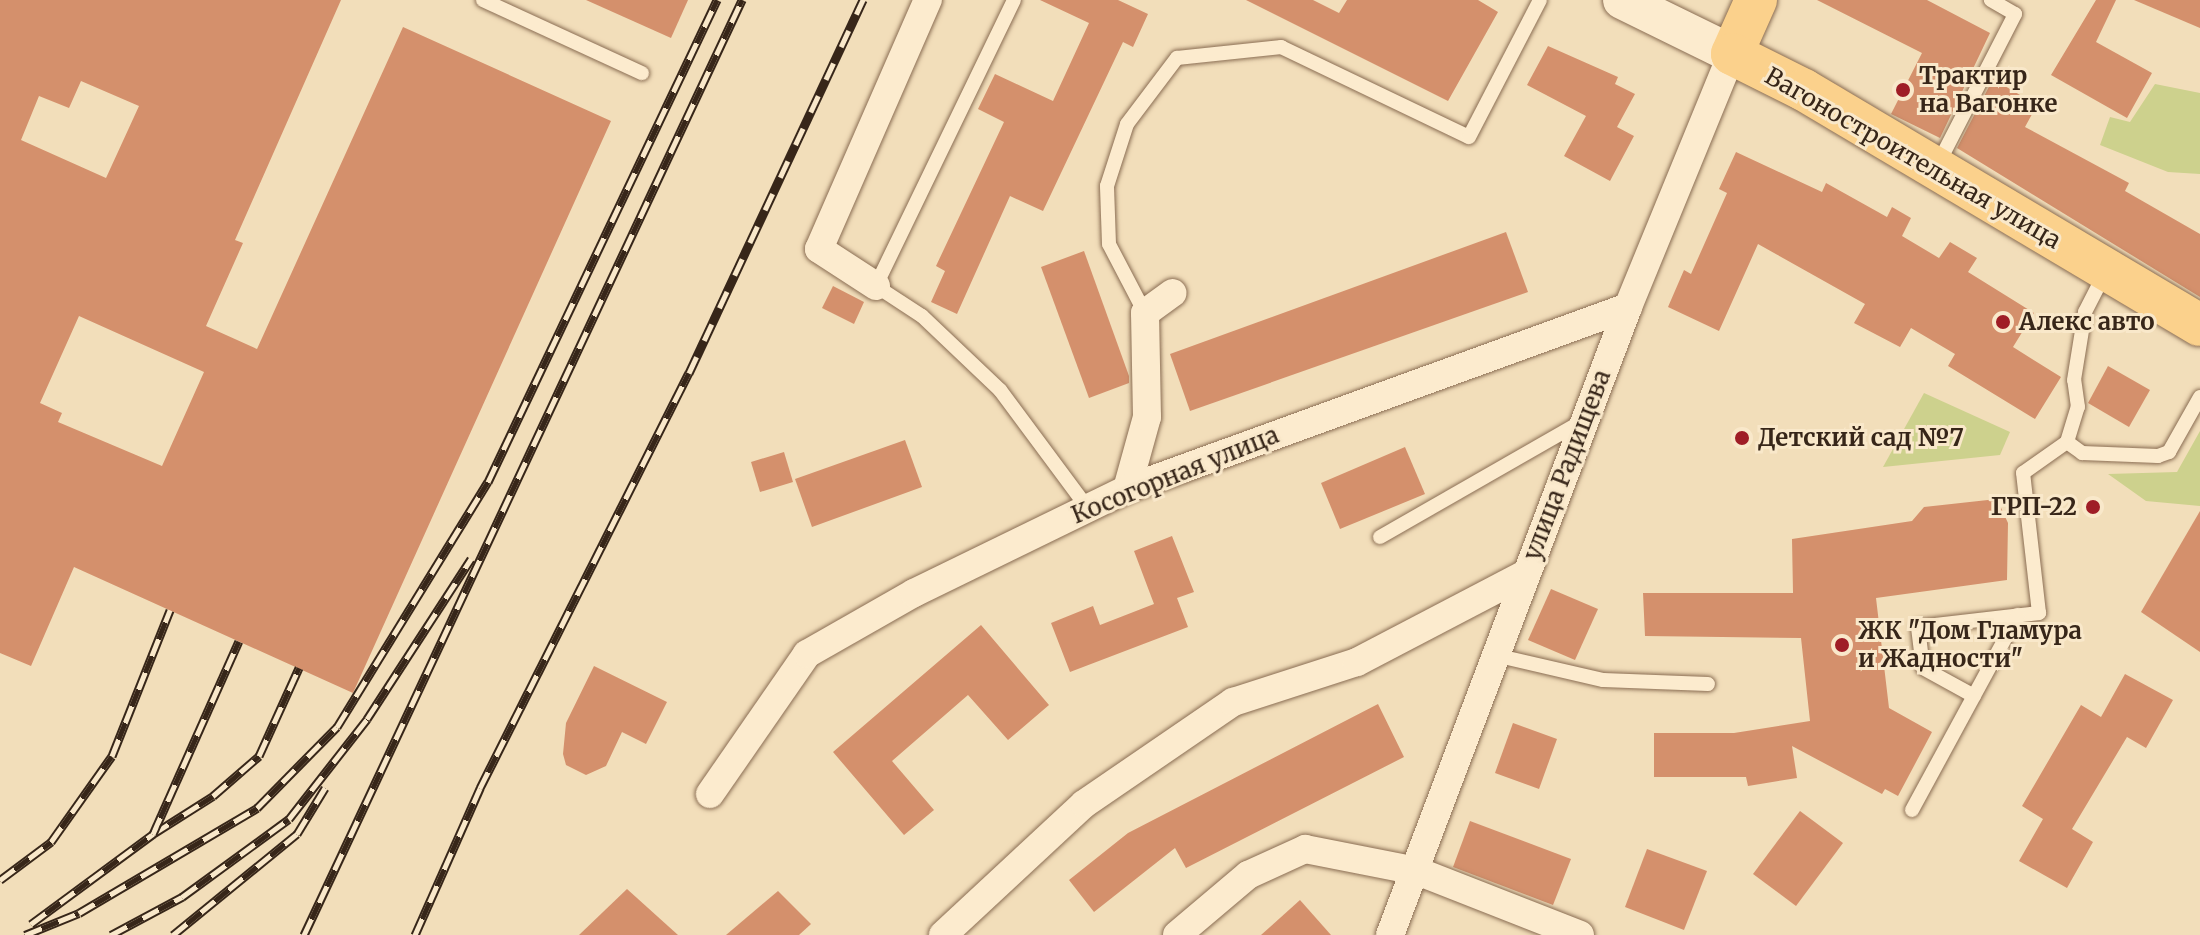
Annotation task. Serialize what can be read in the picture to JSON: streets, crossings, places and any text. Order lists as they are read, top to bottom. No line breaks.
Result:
{"streets":{"main road":["Вагоностроительная улица","улица Радищева"],"street":["Косогорная улица"]},"crossings":[["Вагоностроительная улица","улица Радищева"],["улица Радищева","Косогорная улица"]],"places":["Трактир на Вагонке","Алекс авто","Детский сад №7","ГРП-22","ЖК \"Дом Гламура и Жадности\""]}
